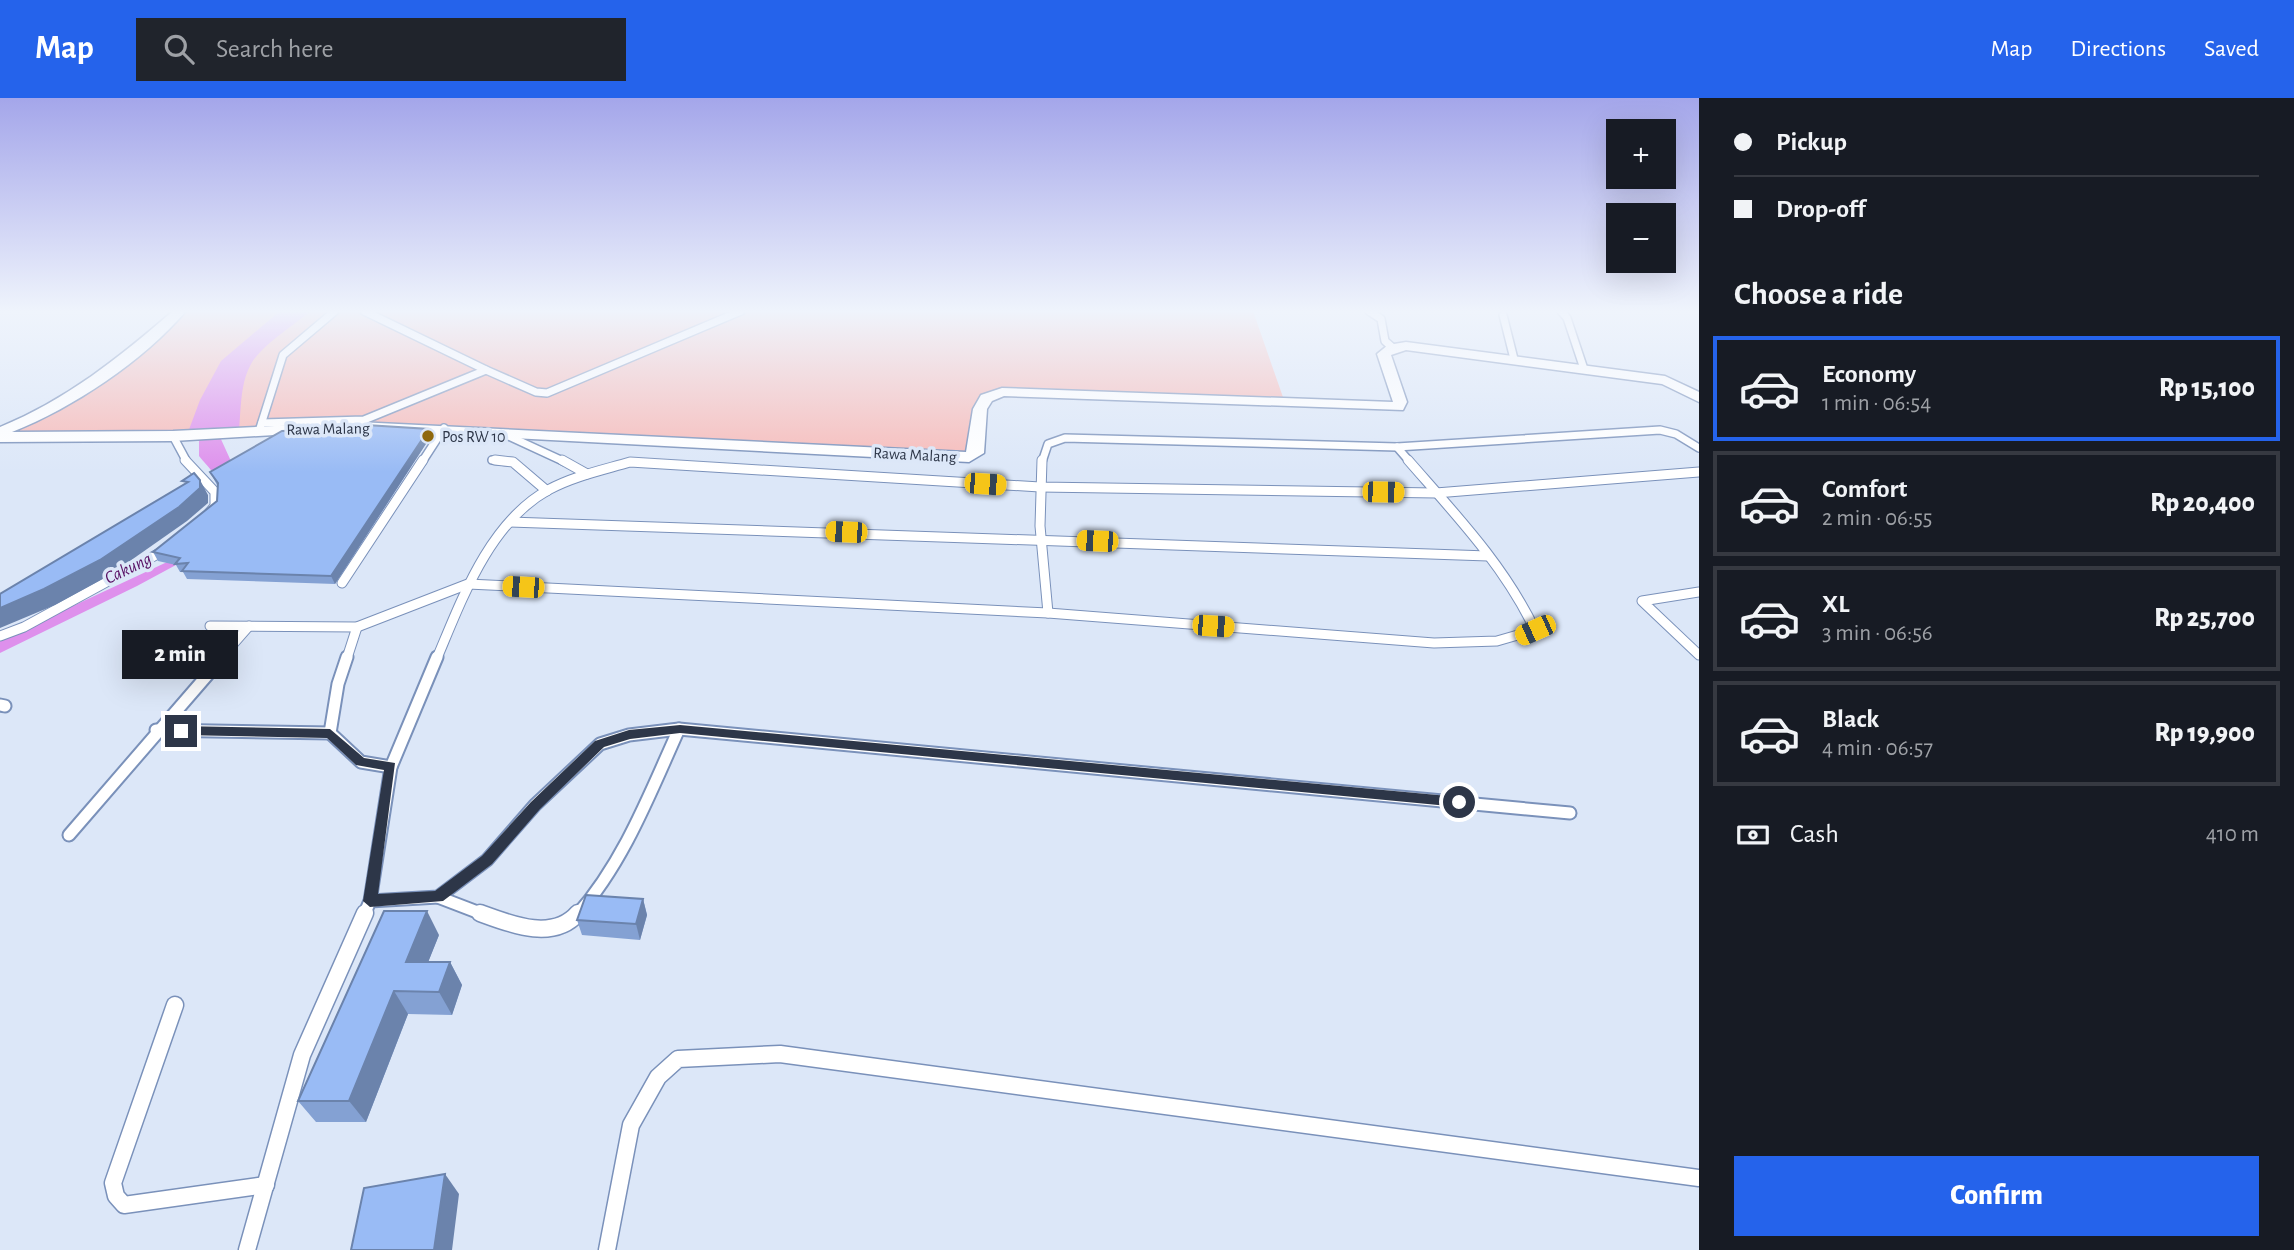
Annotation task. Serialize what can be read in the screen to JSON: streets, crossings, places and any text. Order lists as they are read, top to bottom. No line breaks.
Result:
{"streets":{"street":["Rawa Malang"]},"water":["Cakung"],"places":["Pos RW 10"],"page":{"header":"Map","search":"Search here","nav":["Map","Directions","Saved"],"banner":["Pickup","Drop-off"],"map_buttons":["+","−"],"heading":"Choose a ride","list":[{"name":"Economy","note":"1 min · 06:54","value":"Rp 15,100"},{"name":"Comfort","note":"2 min · 06:55","value":"Rp 20,400"},{"name":"XL","note":"3 min · 06:56","value":"Rp 25,700"},{"name":"Black","note":"4 min · 06:57","value":"Rp 19,900"}],"bubble":"2 min","pay":["Cash","410 m"],"buttons":"Confirm"}}
